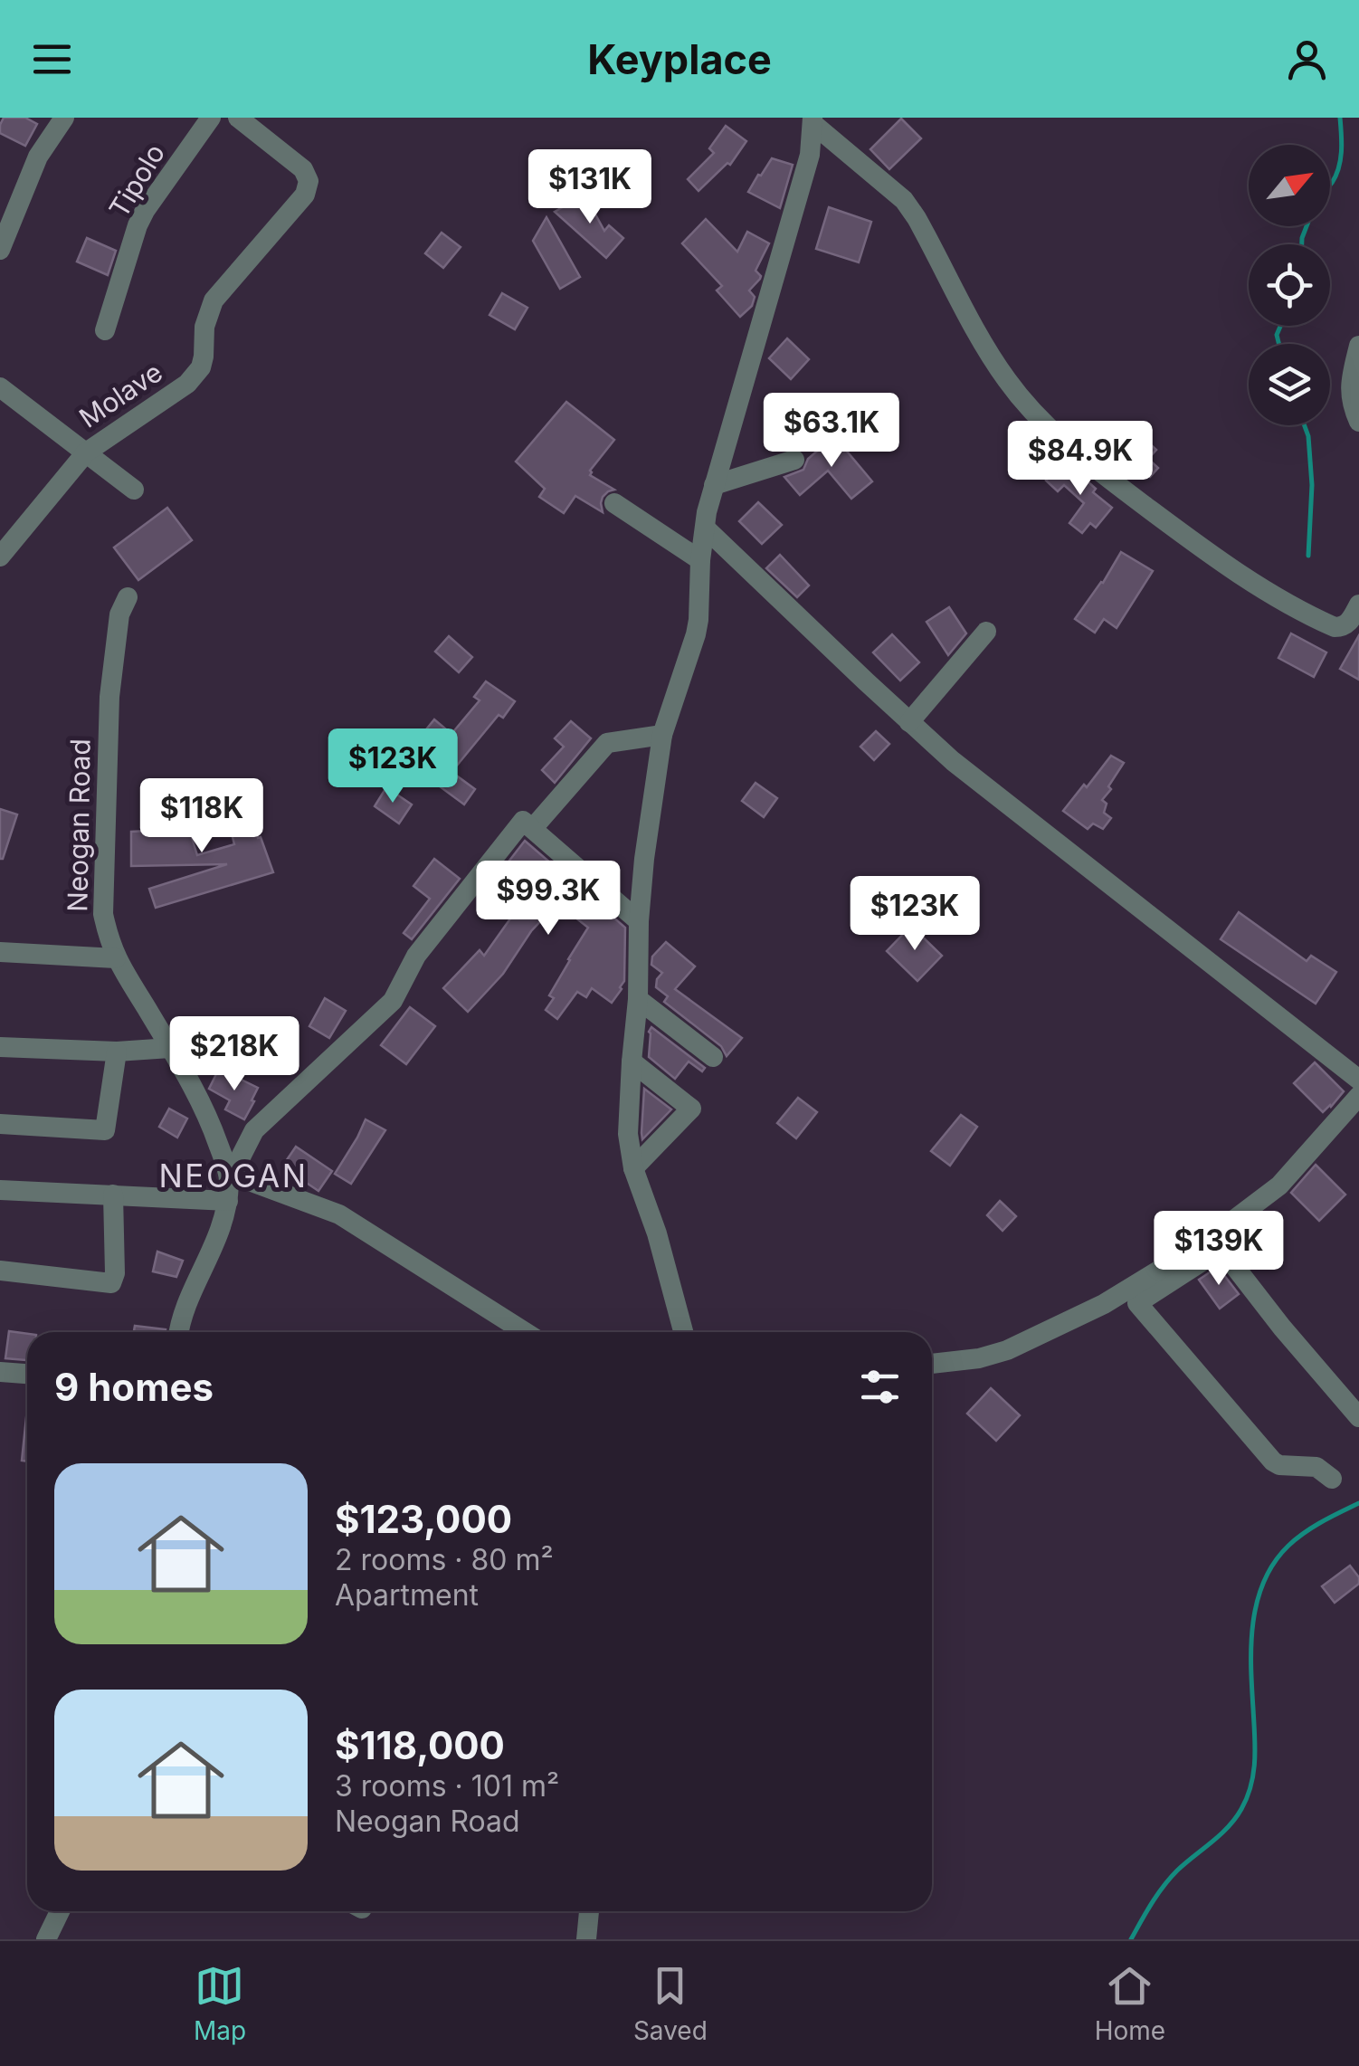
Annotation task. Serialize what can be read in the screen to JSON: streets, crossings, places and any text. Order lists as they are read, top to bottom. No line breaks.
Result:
{"streets":{"street":["Tipolo","Molave","Neogan Road"]},"districts":["NEOGAN"],"north":"top right","page":{"header":"Keyplace","price":["$131K","$63.1K","$84.9K","$123K","$118K","$99.3K","$123K","$218K","$139K"],"heading":"9 homes","list":[{"name":"$123,000","note":"2 rooms · 80 m² · Apartment"},{"name":"$118,000","note":"3 rooms · 101 m² · Neogan Road"}],"tabs":["Map","Saved","Home"]}}
